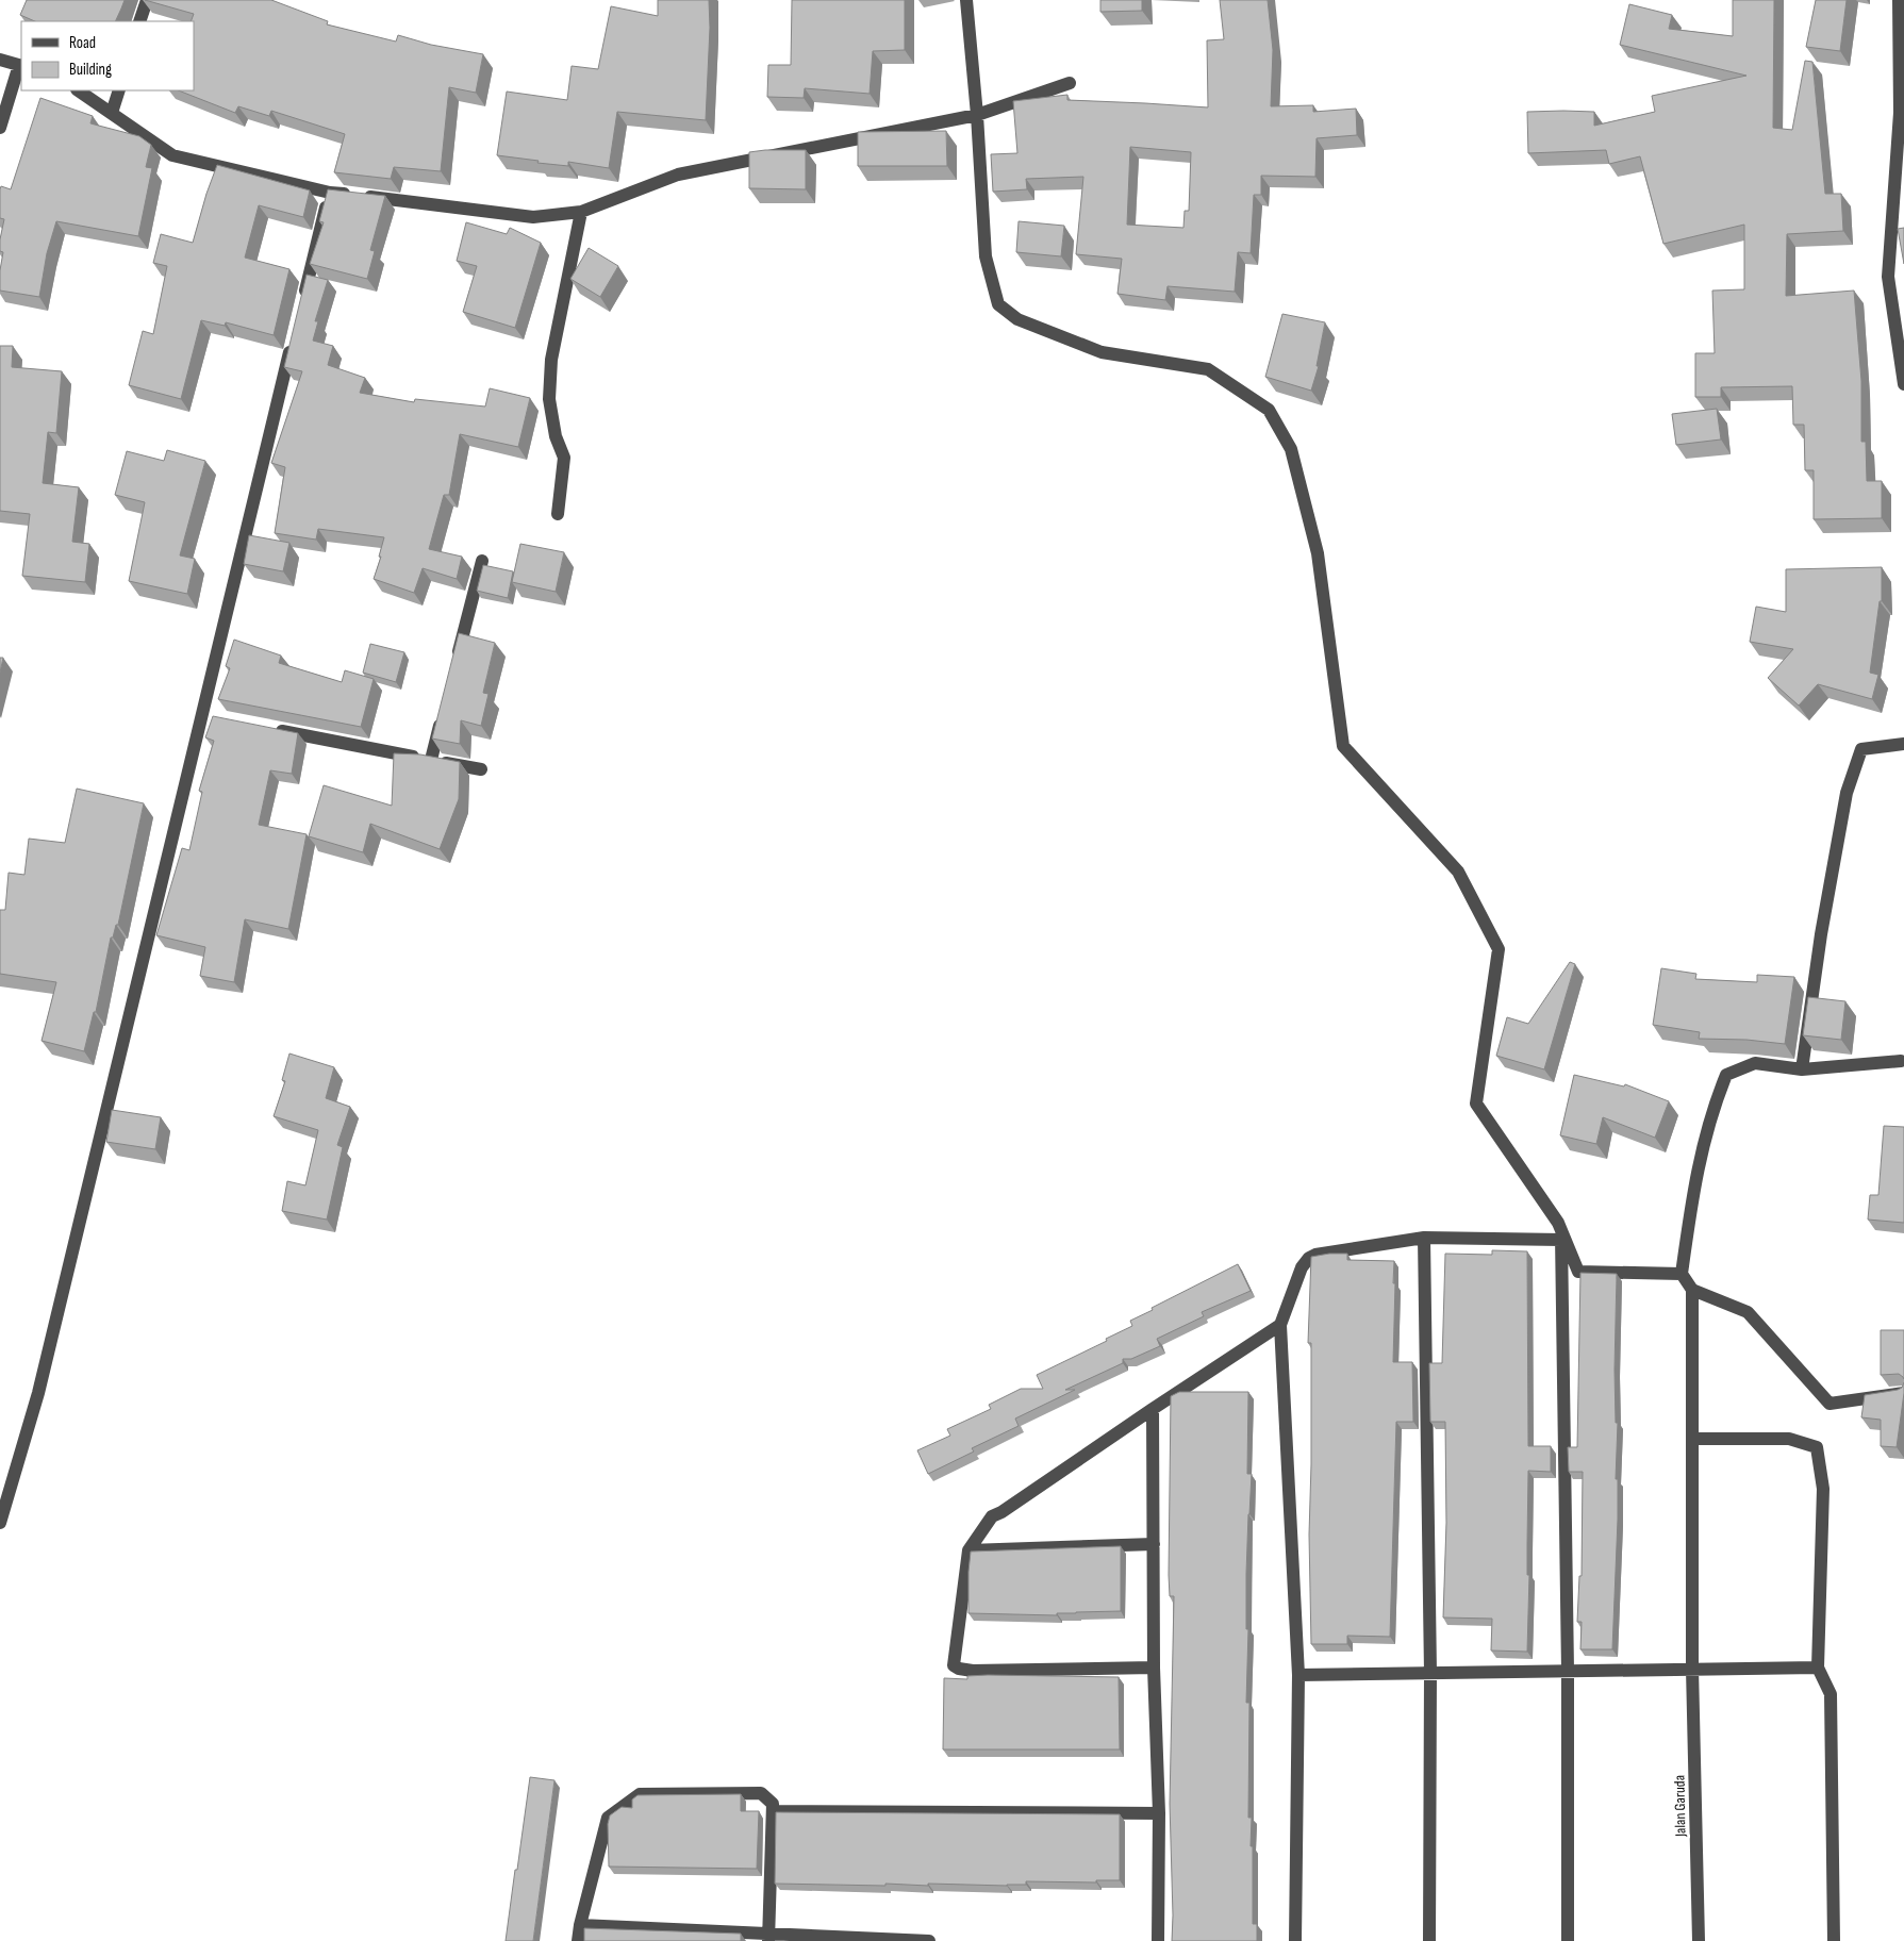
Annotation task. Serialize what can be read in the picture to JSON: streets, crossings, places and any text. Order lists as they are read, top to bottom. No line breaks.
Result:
{"streets":{"street":["Jalan Garuda"]},"legend":["Road","Building"]}
